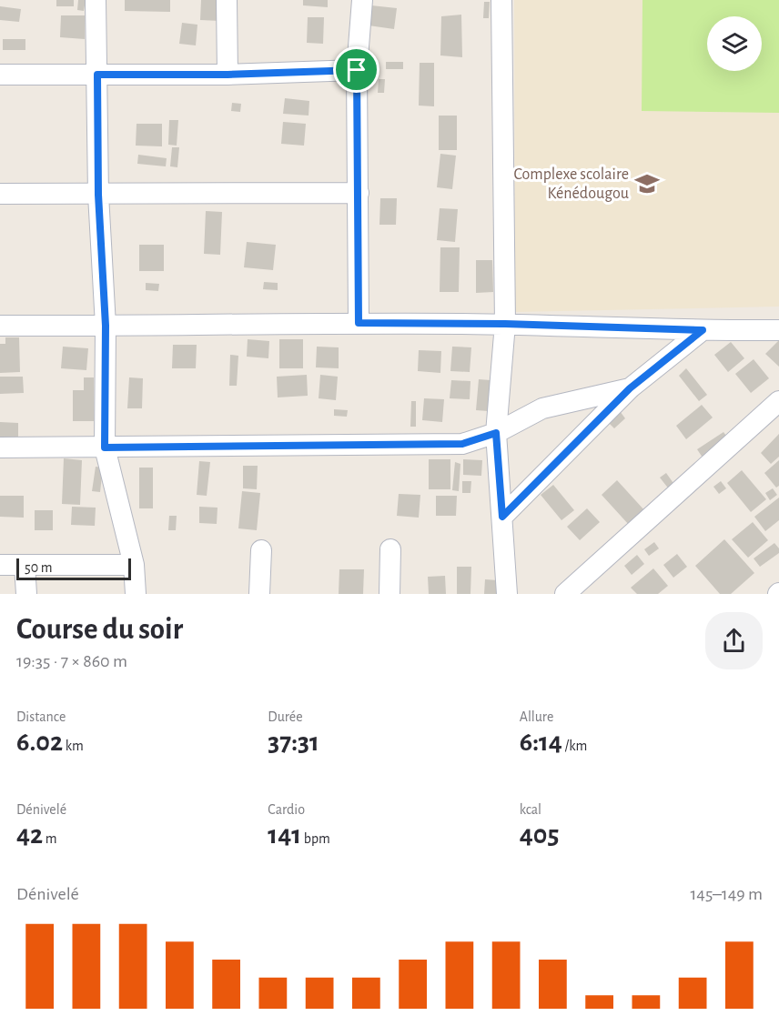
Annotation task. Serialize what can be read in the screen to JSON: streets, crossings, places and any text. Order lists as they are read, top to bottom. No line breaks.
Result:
{"places":{"school or university":["Complexe scolaire Kénédougou"]},"scale_bar":"50 m","page":{"scale":"50 m","heading":["Course du soir","19:35 · 7 × 860 m"],"stats":[["Distance","6.02 km"],["Durée","37:31"],["Allure","6:14 /km"],["Dénivelé","42 m"],["Cardio","141 bpm"],["kcal","405"]],"chart":["Dénivelé","145–149 m"]}}
